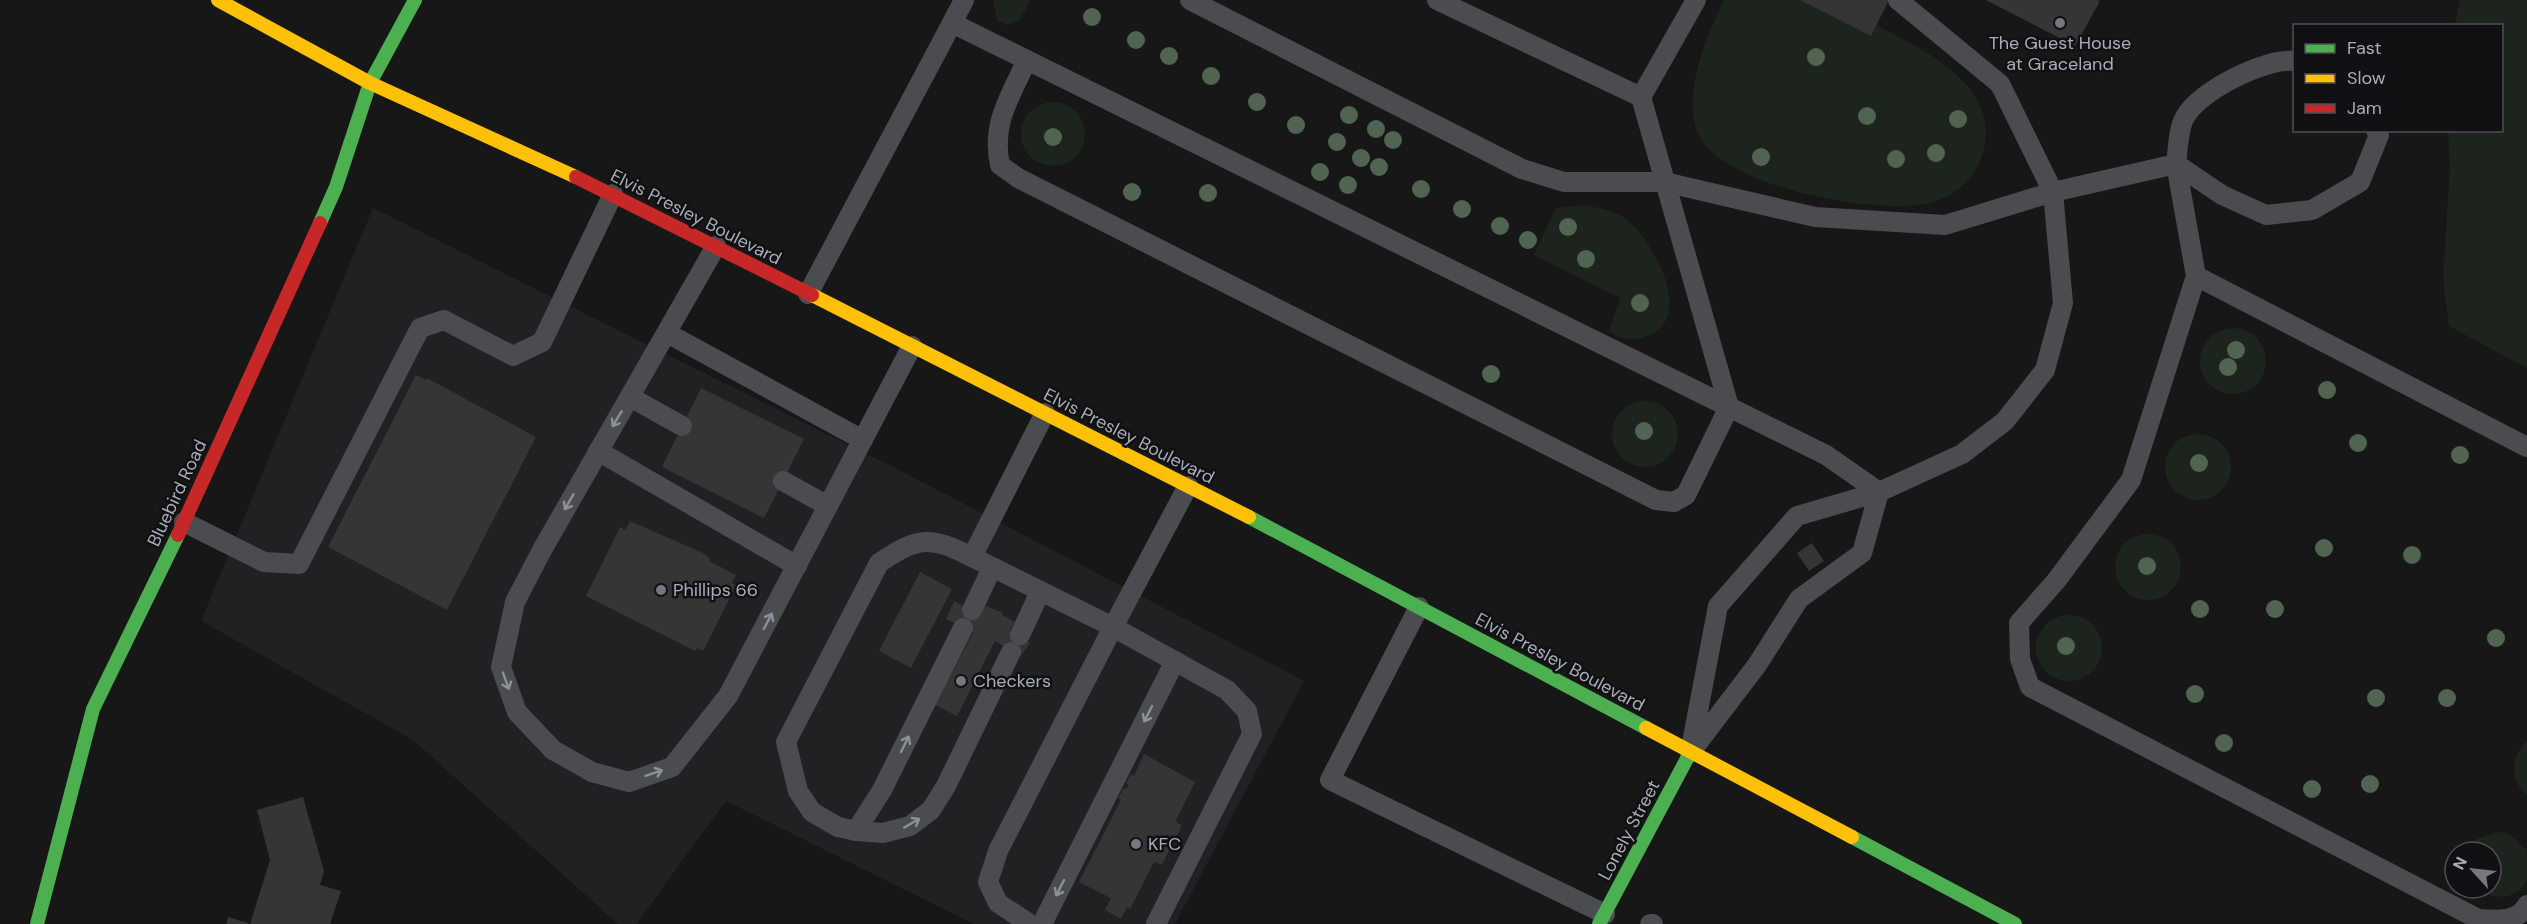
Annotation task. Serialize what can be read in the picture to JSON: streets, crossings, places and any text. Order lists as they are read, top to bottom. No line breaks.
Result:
{"streets":{"main road":["Elvis Presley Boulevard","Bluebird Road","Lonely Street"]},"crossings":[["Elvis Presley Boulevard","Bluebird Road"],["Elvis Presley Boulevard","Lonely Street"]],"places":["The Guest House at Graceland","Phillips 66","Checkers","KFC"],"legend":["Fast","Slow","Jam"],"north":"top left"}
